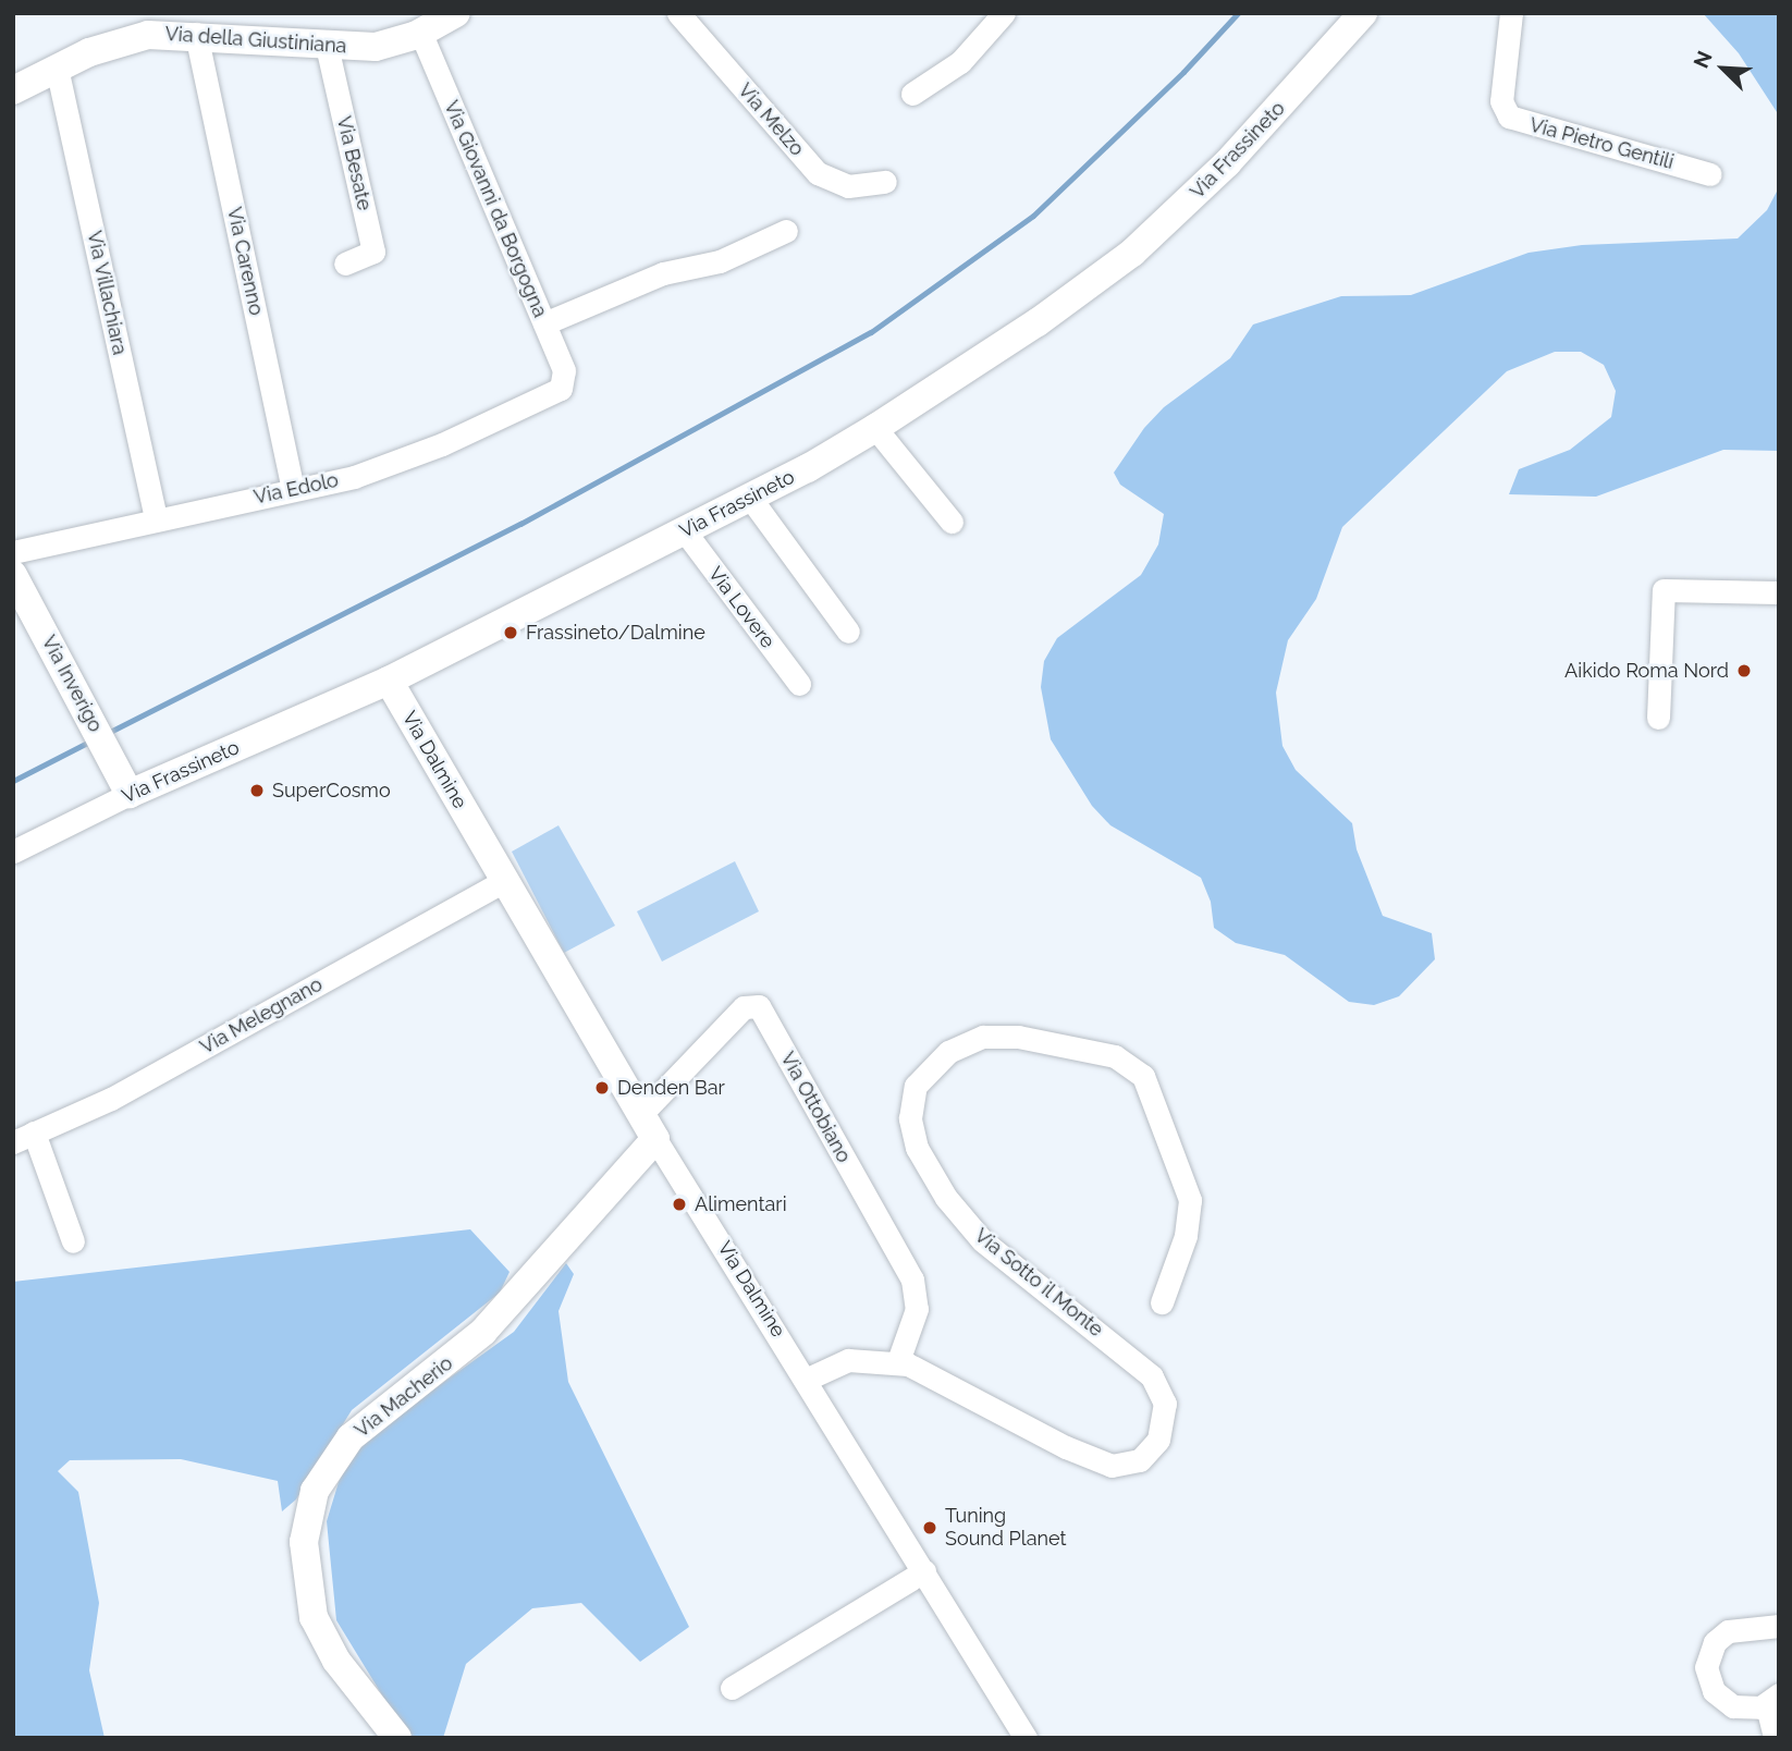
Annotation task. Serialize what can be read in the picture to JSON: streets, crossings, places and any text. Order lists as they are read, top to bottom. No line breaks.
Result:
{"streets":{"street":["Via della Giustiniana","Via Melzo","Via Pietro Gentili","Via Frassineto","Via Besate","Via Giovanni da Borgogna","Via Carenno","Via Villachiara","Via Edolo","Via Lovere","Via Inverigo","Via Dalmine","Via Melegnano","Via Ottobiano","Via Sotto il Monte","Via Macherio"]},"crossings":[["Via della Giustiniana","Via Besate"],["Via della Giustiniana","Via Giovanni da Borgogna"],["Via della Giustiniana","Via Carenno"],["Via della Giustiniana","Via Villachiara"],["Via Frassineto","Via Lovere"],["Via Frassineto","Via Inverigo"],["Via Frassineto","Via Dalmine"],["Via Giovanni da Borgogna","Via Edolo"],["Via Carenno","Via Edolo"],["Via Villachiara","Via Edolo"],["Via Dalmine","Via Melegnano"],["Via Dalmine","Via Ottobiano"],["Via Dalmine","Via Sotto il Monte"],["Via Dalmine","Via Macherio"],["Via Ottobiano","Via Sotto il Monte"],["Via Ottobiano","Via Macherio"]],"places":["Frassineto/Dalmine","Aikido Roma Nord","SuperCosmo","Denden Bar","Alimentari","Tuning Sound Planet"],"north":"top left"}
